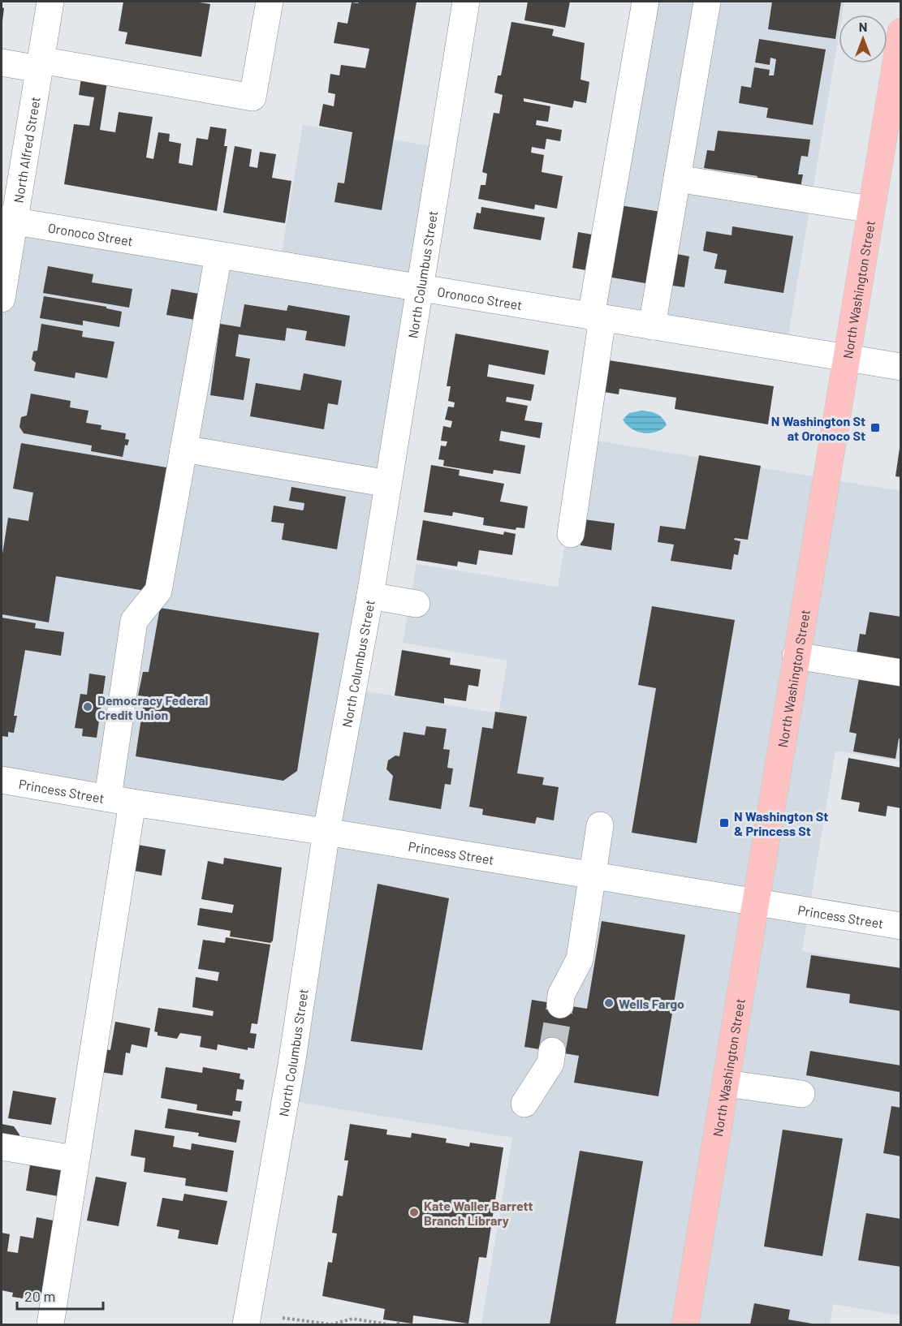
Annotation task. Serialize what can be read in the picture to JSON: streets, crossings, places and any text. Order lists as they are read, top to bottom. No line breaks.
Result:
{"streets":{"main road":["North Washington Street"],"street":["North Alfred Street","Oronoco Street","North Columbus Street","Princess Street"]},"crossings":[["North Alfred Street","Oronoco Street"],["Oronoco Street","North Columbus Street"],["Oronoco Street","North Washington Street"],["North Columbus Street","Princess Street"],["North Washington Street","Princess Street"]],"places":{"transit":["N Washington St at Oronoco St","N Washington St & Princess St"],"other":["Democracy Federal Credit Union","Wells Fargo","Kate Waller Barrett Branch Library"]},"scale_bar":"20 m","north":"top"}
